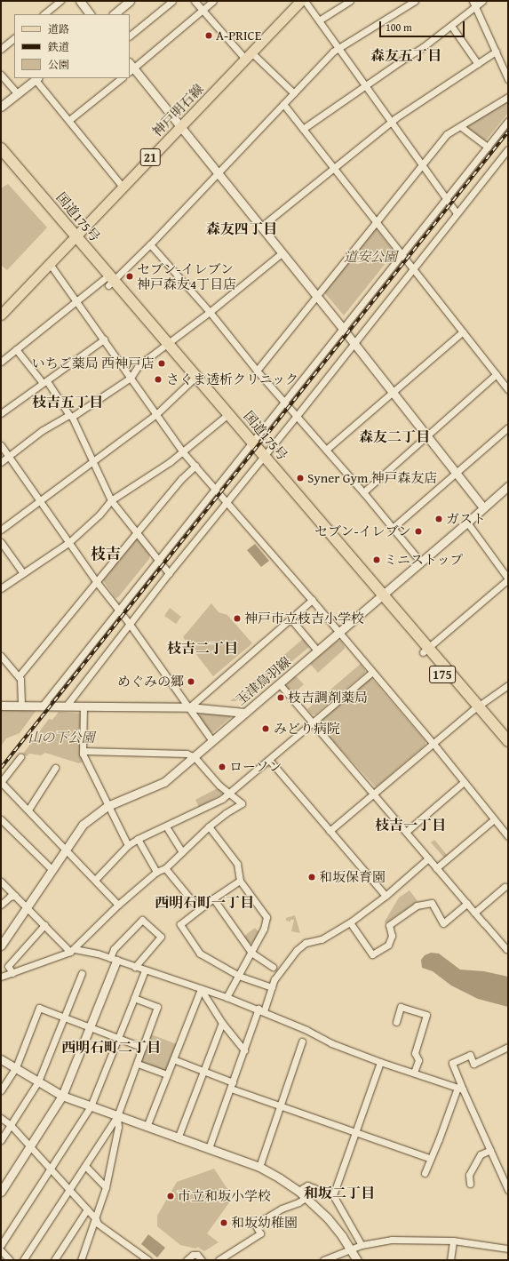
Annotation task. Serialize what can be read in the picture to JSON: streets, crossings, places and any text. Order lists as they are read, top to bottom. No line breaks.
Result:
{"streets":{"highway":["国道175号","175"],"main road":["神戸明石線","21"],"street":["玉津鳥羽線"]},"crossings":[["神戸明石線","国道175号"],["国道175号","玉津鳥羽線"]],"districts":["森友五丁目","森友四丁目","枝吉五丁目","森友二丁目","枝吉","枝吉二丁目","枝吉一丁目","西明石町一丁目","西明石町二丁目","和坂二丁目"],"parks":["道安公園","山の下公園"],"places":["A-PRICE","セブン-イレブン 神戸森友4丁目店","いちご薬局 西神戸店","さくま透析クリニック","Syner Gym 神戸森友店","ガスト","セブン-イレブン","ミニストップ","神戸市立枝吉小学校","めぐみの郷","枝吉調剤薬局","みどり病院","ローソン","和坂保育園","市立和坂小学校","和坂幼稚園"],"legend":["道路","鉄道","公園"],"scale_bar":"100 m"}
